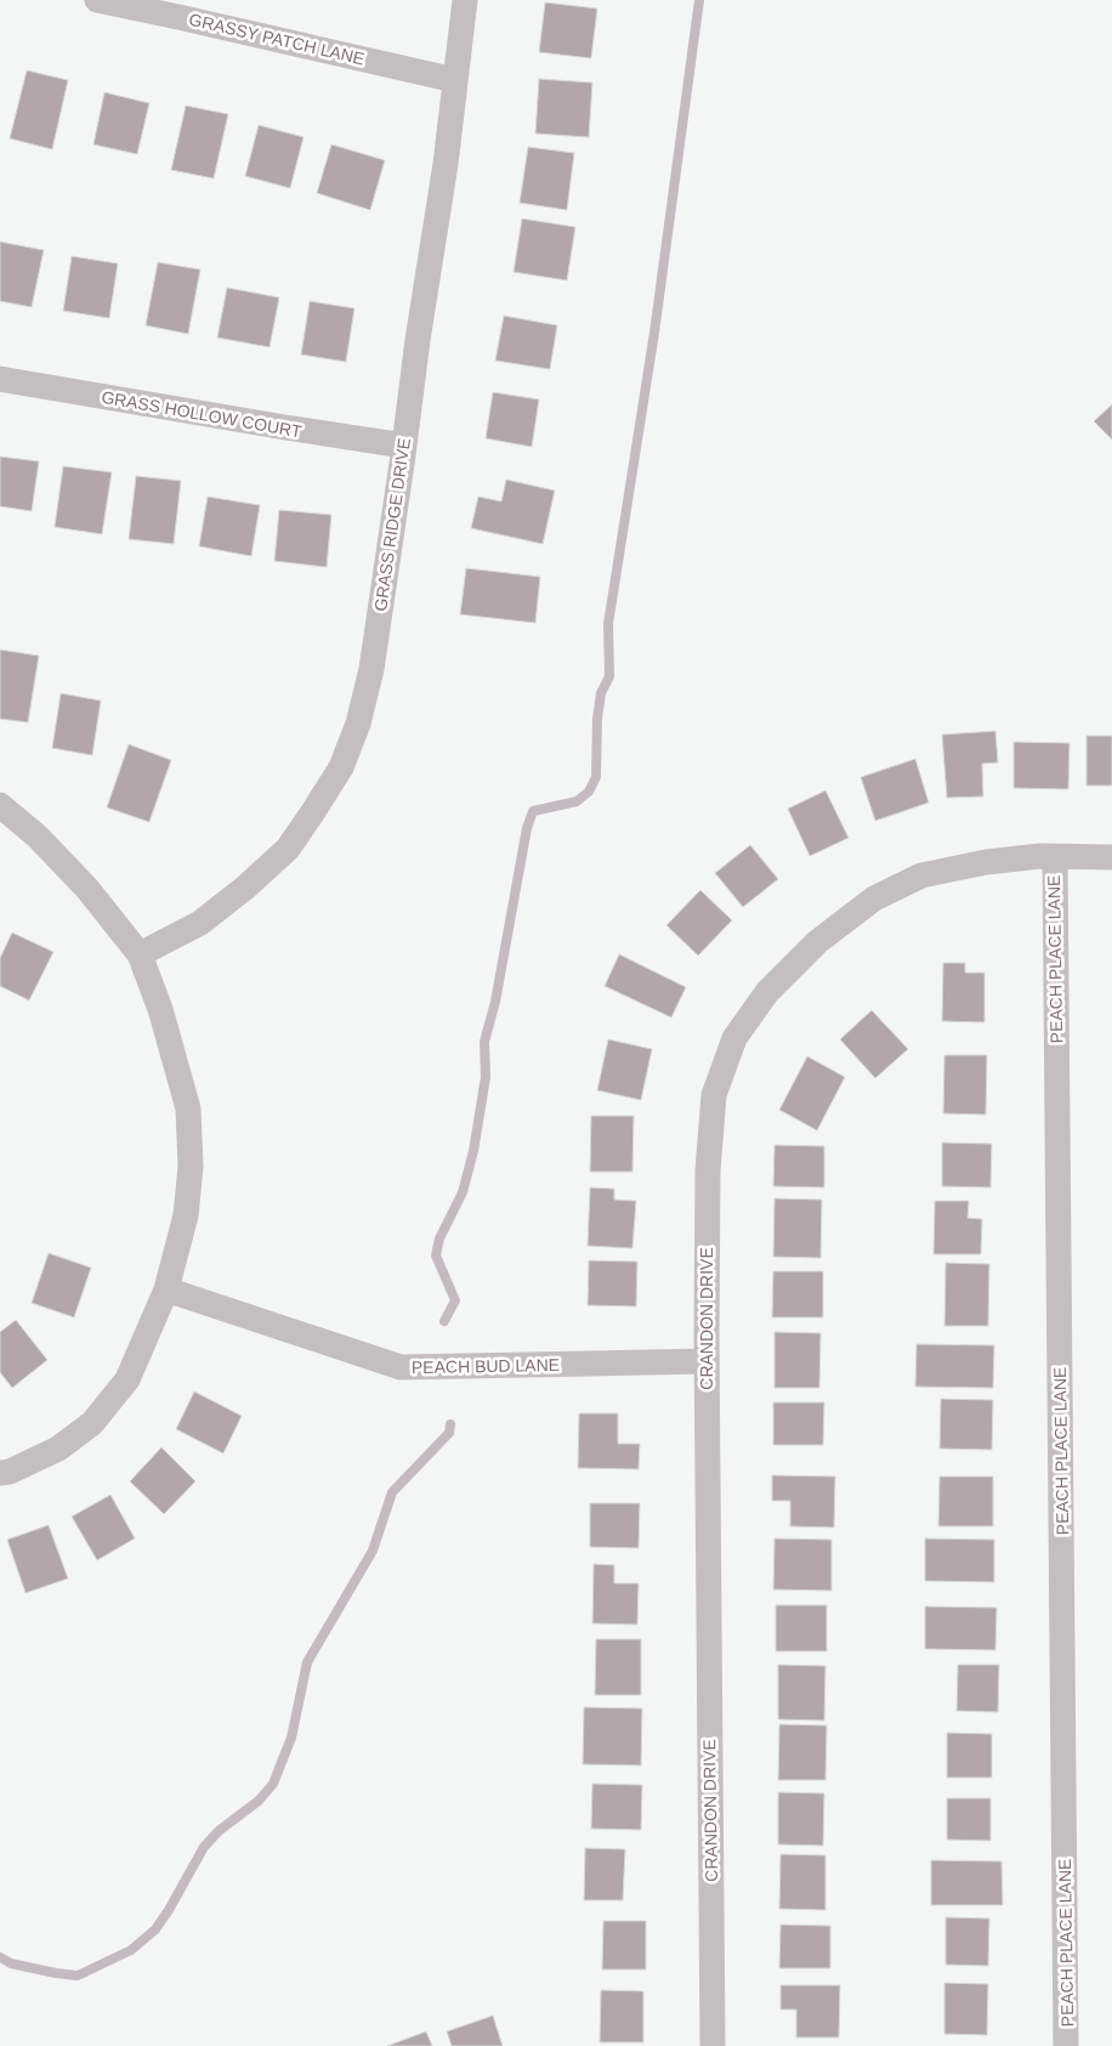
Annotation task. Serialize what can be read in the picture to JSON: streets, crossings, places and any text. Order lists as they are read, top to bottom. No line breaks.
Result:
{"streets":{"street":["GRASSY PATCH LANE","GRASS HOLLOW COURT","GRASS RIDGE DRIVE","PEACH PLACE LANE","CRANDON DRIVE","PEACH BUD LANE"]},"crossings":[["GRASSY PATCH LANE","GRASS RIDGE DRIVE"],["GRASS HOLLOW COURT","GRASS RIDGE DRIVE"],["PEACH PLACE LANE","CRANDON DRIVE"],["CRANDON DRIVE","PEACH BUD LANE"]]}
